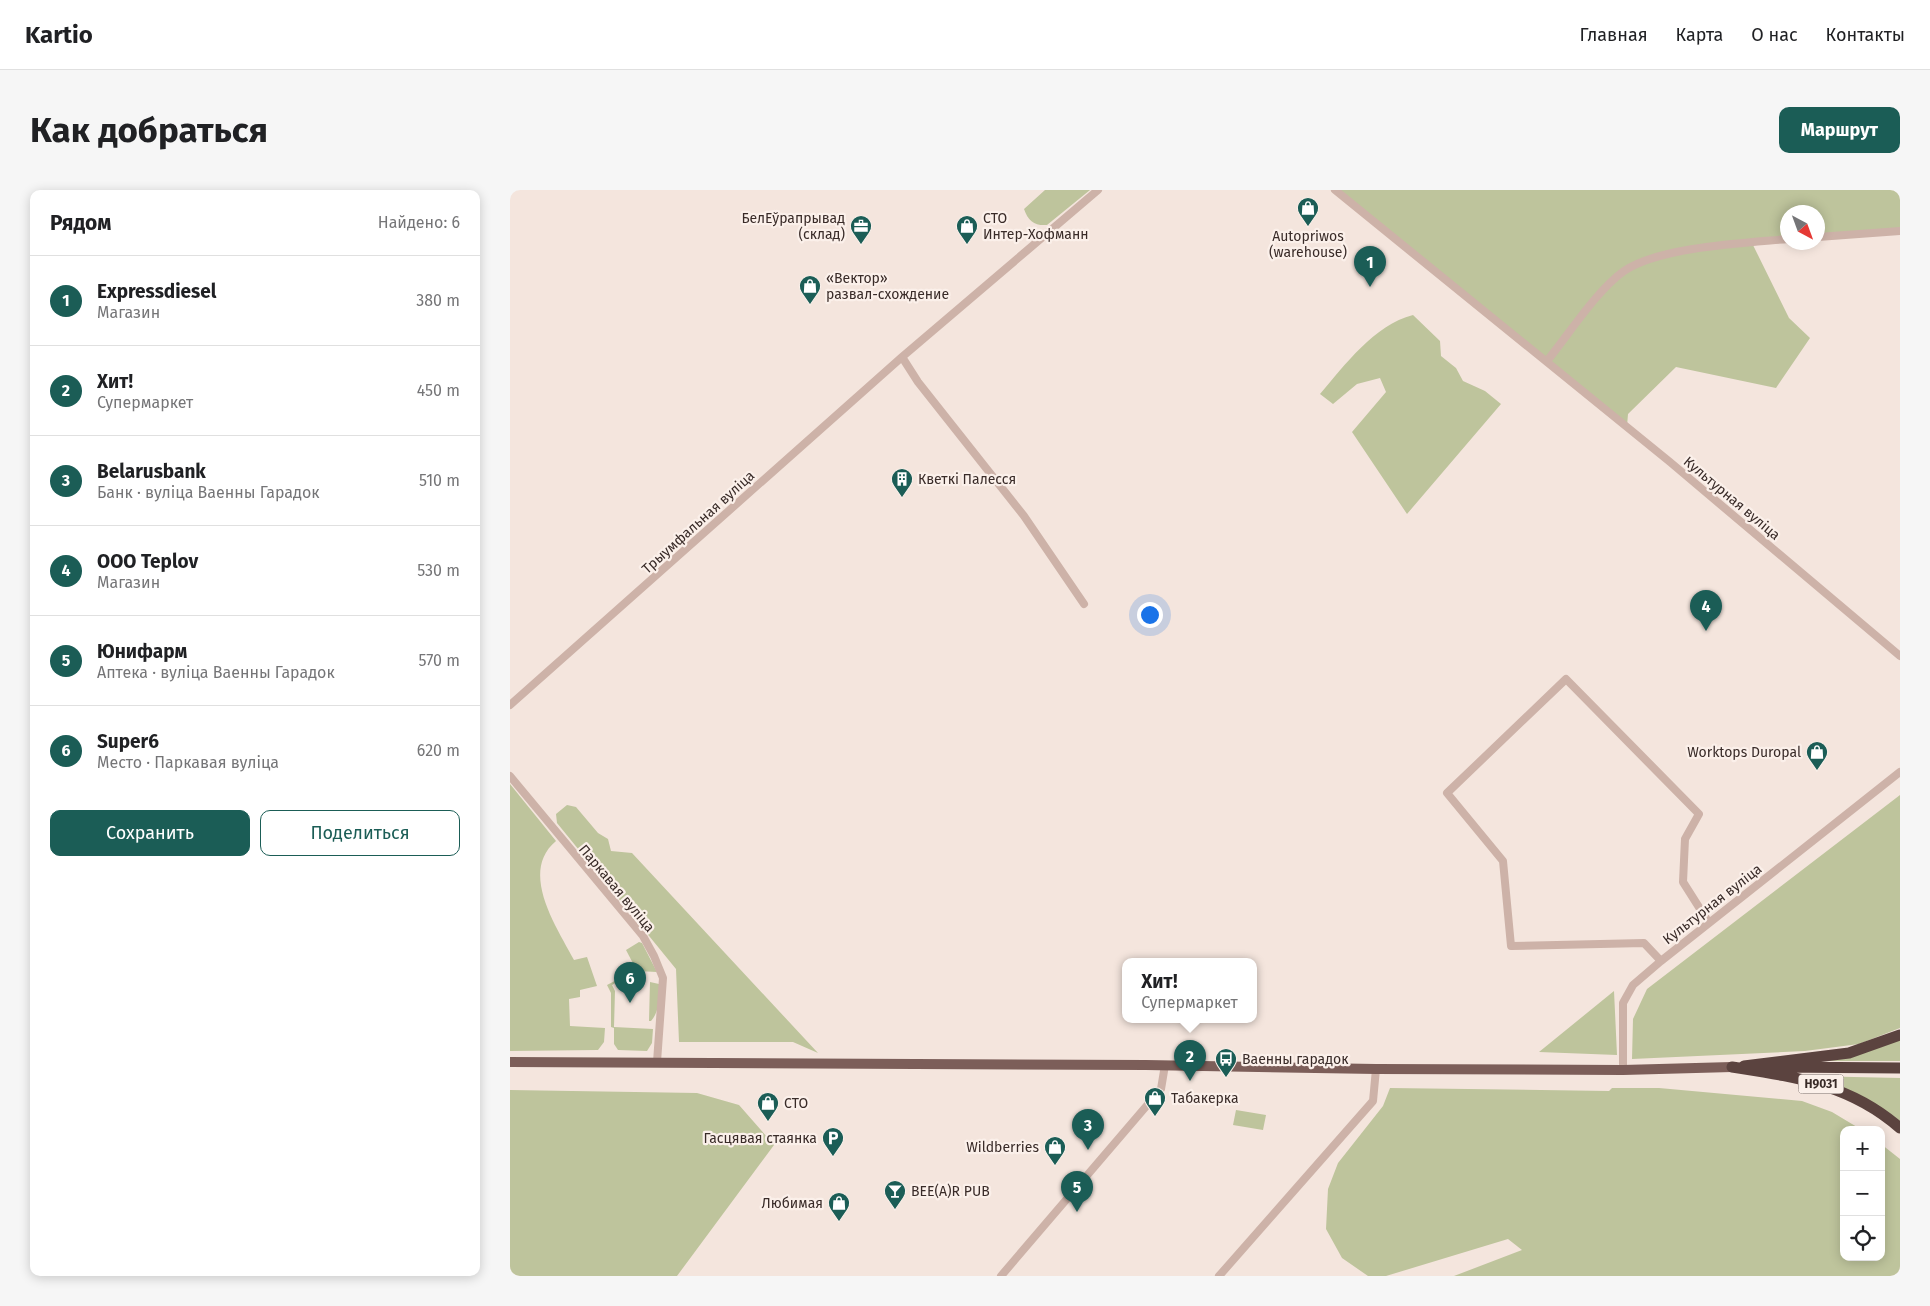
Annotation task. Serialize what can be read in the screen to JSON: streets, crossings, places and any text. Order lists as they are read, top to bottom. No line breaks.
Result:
{"streets":{"highway":["Н9031"],"street":["Культурная вуліца","Трыумфальная вуліца","Паркавая вуліца"]},"crossings":[["Культурная вуліца","Н9031"],["Паркавая вуліца","Н9031"]],"places":{"shop":["Autopriwos (warehouse)","СТО Интер-Хофманн","«Вектор» развал-схождение","Worktops Duropal","Табакерка","СТО","Wildberries","Любимая"],"office":["БелЕўрапрывад (склад)"],"building":["Кветкі Палесся"],"bus stop":["Ваенны гарадок"],"parking":["Гасцявая стаянка"],"bar":["BEE(A)R PUB"]},"north":"bottom right","page":{"header":"Kartio","nav":["Главная","Карта","О нас","Контакты"],"buttons":["Маршрут",["Сохранить","Поделиться"]],"title":"Как добраться","heading":["Рядом","Найдено: 6"],"pins":["1","4","6","2","3","5"],"list":[{"mark":"1","name":"Expressdiesel","note":"Магазин","value":"380 m"},{"mark":"2","name":"Хит!","note":"Супермаркет","value":"450 m"},{"mark":"3","name":"Belarusbank","note":"Банк · вуліца Ваенны Гарадок","value":"510 m"},{"mark":"4","name":"OOO Teplov","note":"Магазин","value":"530 m"},{"mark":"5","name":"Юнифарм","note":"Аптека · вуліца Ваенны Гарадок","value":"570 m"},{"mark":"6","name":"Super6","note":"Место · Паркавая вуліца","value":"620 m"}],"popup":["Хит!","Супермаркет"],"map_buttons":["+","−"]}}
